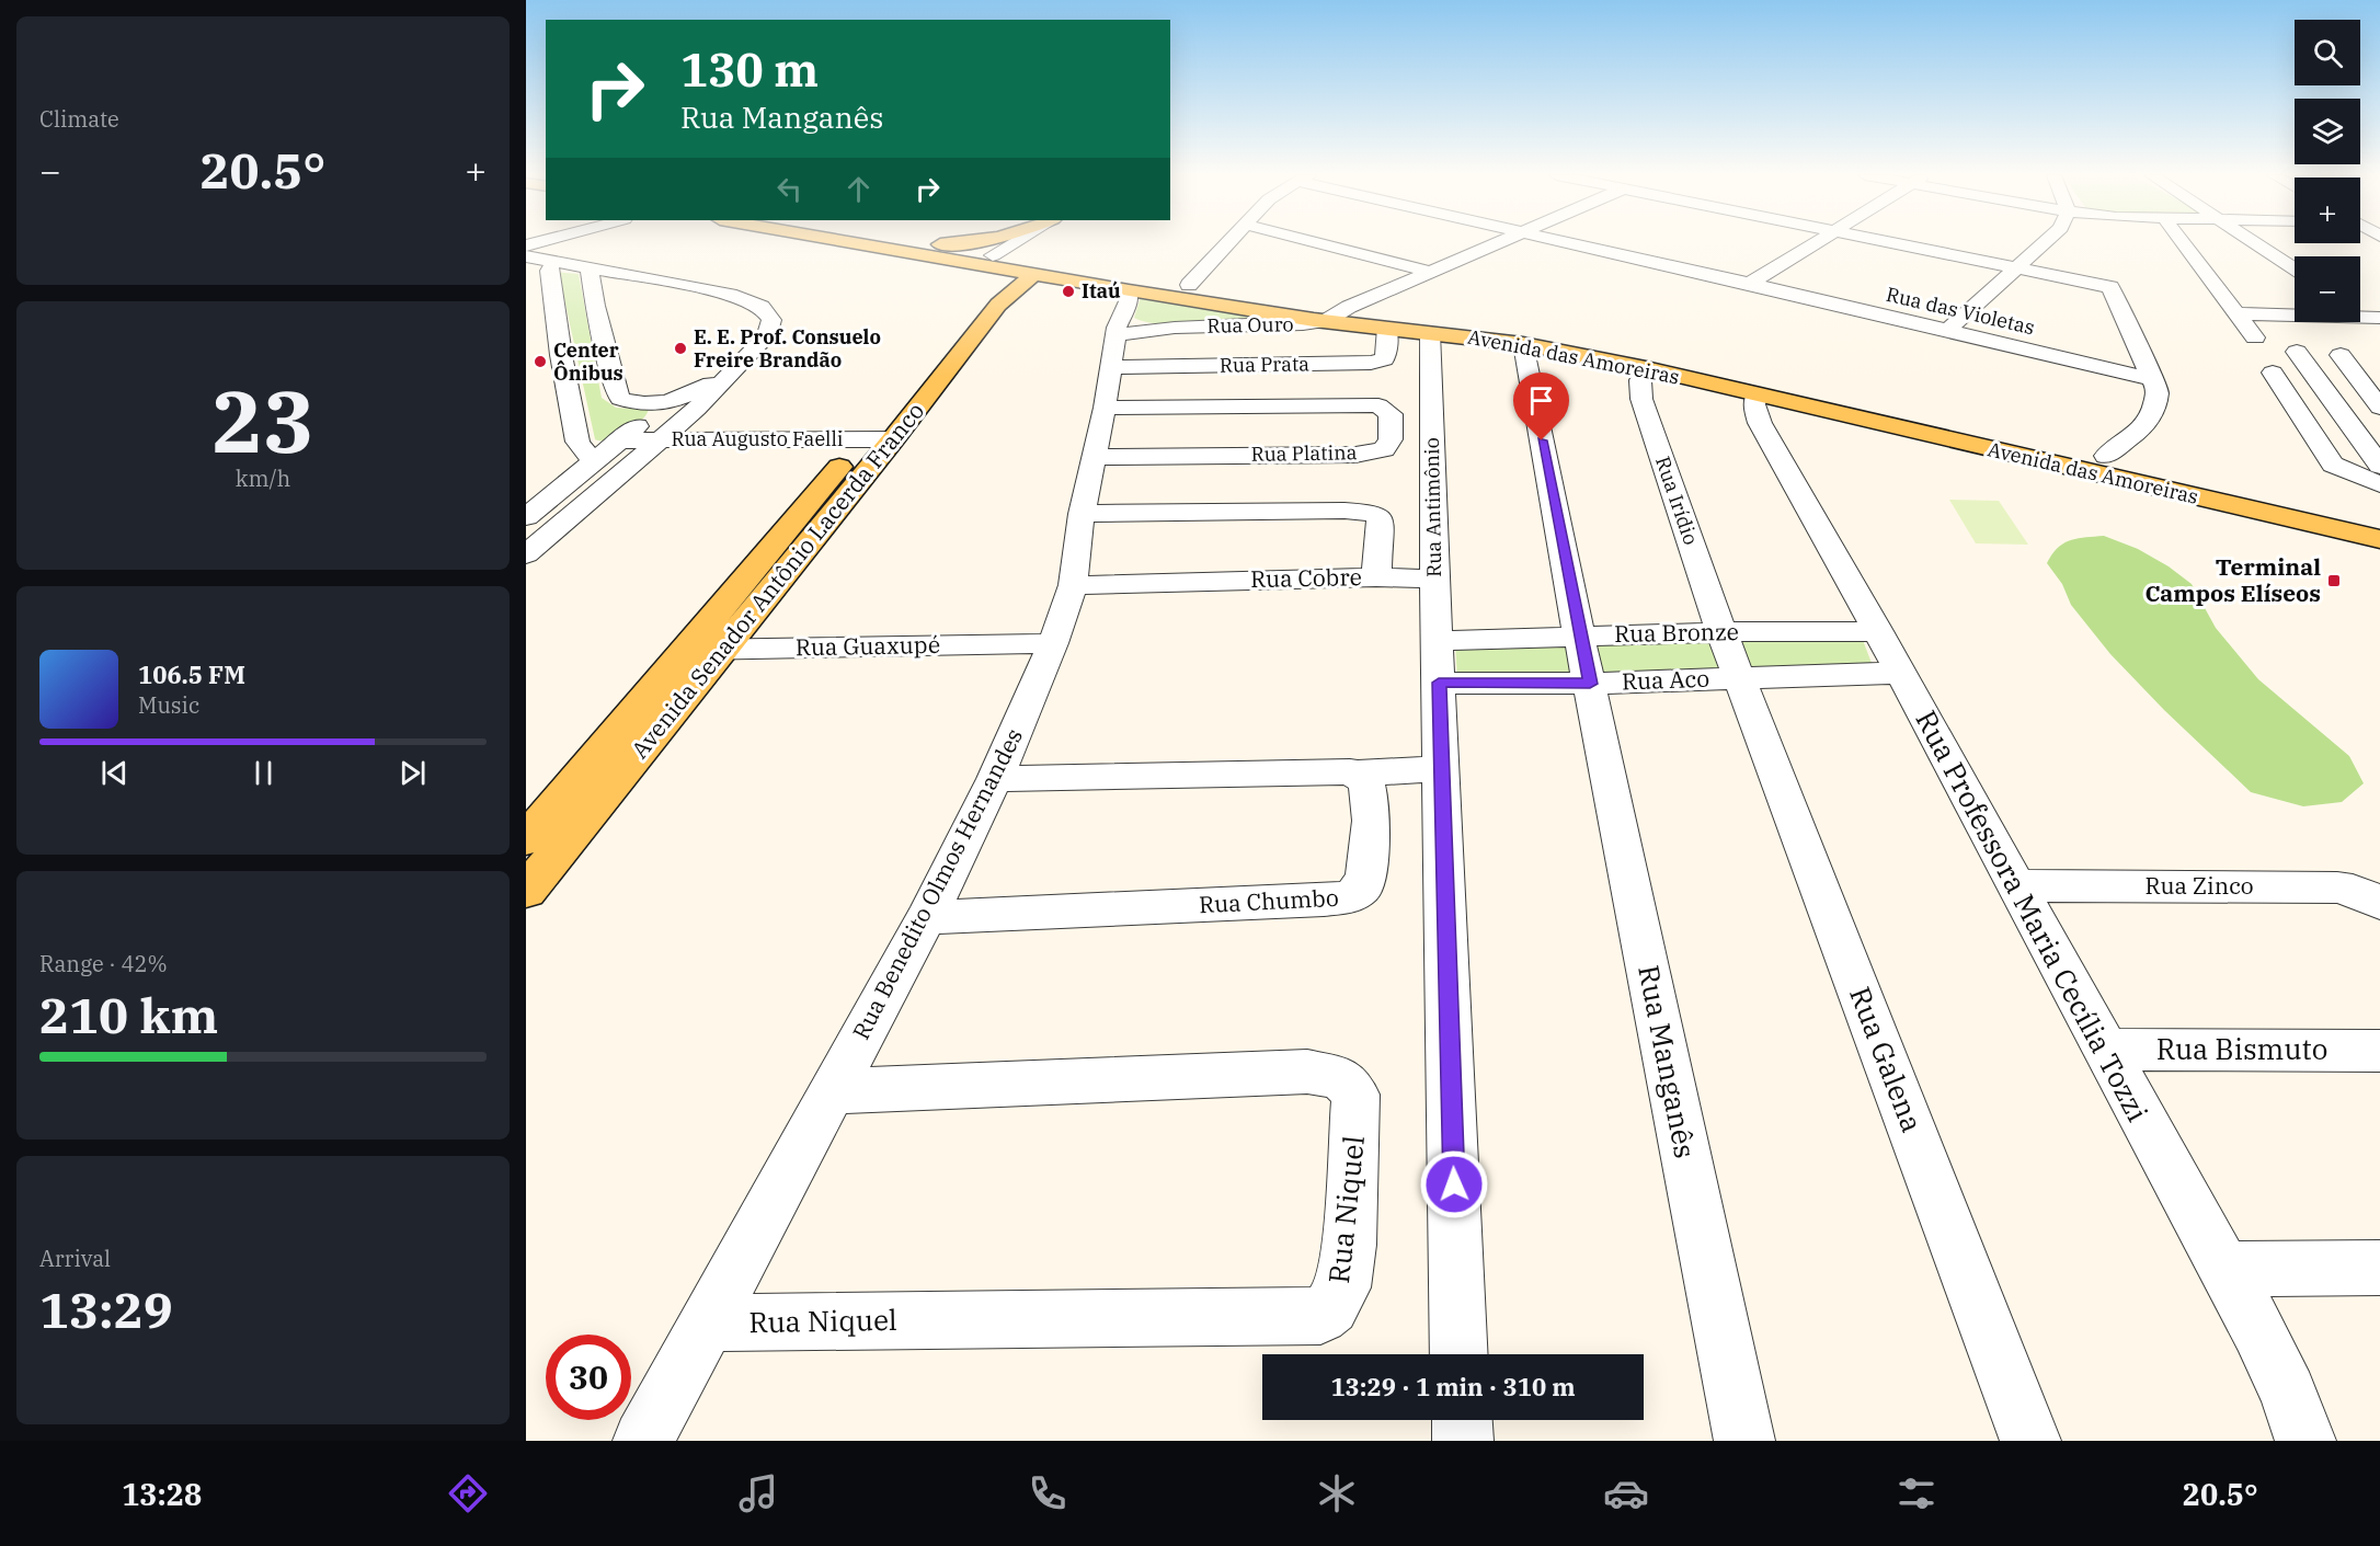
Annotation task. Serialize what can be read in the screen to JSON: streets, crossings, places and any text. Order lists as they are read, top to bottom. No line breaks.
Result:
{"streets":{"main road":["Avenida das Amoreiras","Avenida Senador Antônio Lacerda Franco"],"street":["Rua das Violetas","Rua Ouro","Rua Prata","Rua Augusto Faelli","Rua Platina","Rua Irídio","Rua Antimônio","Rua Cobre","Rua Bronze","Rua Guaxupé","Rua Aco","Rua Benedito Olmos Hernandes","Rua Zinco","Rua Chumbo","Rua Professora Maria Cecília Tozzi","Rua Bismuto","Rua Galena","Rua Manganês","Rua Niquel"]},"crossings":[["Rua Ouro","Avenida das Amoreiras"],["Rua Ouro","Rua Prata"],["Rua Ouro","Rua Benedito Olmos Hernandes"],["Avenida das Amoreiras","Rua Prata"],["Avenida das Amoreiras","Rua Irídio"],["Avenida das Amoreiras","Rua Antimônio"],["Avenida das Amoreiras","Avenida Senador Antônio Lacerda Franco"],["Avenida das Amoreiras","Rua Benedito Olmos Hernandes"],["Avenida das Amoreiras","Rua Professora Maria Cecília Tozzi"],["Rua Prata","Rua Benedito Olmos Hernandes"],["Rua Augusto Faelli","Avenida Senador Antônio Lacerda Franco"],["Rua Platina","Rua Benedito Olmos Hernandes"],["Rua Irídio","Rua Bronze"],["Rua Irídio","Rua Galena"],["Rua Antimônio","Rua Bronze"],["Rua Cobre","Rua Benedito Olmos Hernandes"],["Avenida Senador Antônio Lacerda Franco","Rua Guaxupé"],["Rua Bronze","Rua Professora Maria Cecília Tozzi"],["Rua Bronze","Rua Galena"],["Rua Bronze","Rua Manganês"],["Rua Guaxupé","Rua Benedito Olmos Hernandes"],["Rua Aco","Rua Galena"],["Rua Aco","Rua Manganês"],["Rua Benedito Olmos Hernandes","Rua Chumbo"],["Rua Benedito Olmos Hernandes","Rua Niquel"],["Rua Zinco","Rua Professora Maria Cecília Tozzi"],["Rua Professora Maria Cecília Tozzi","Rua Bismuto"]],"places":{"other":["Itaú","E. E. Prof. Consuelo Freire Brandão","Center Ônibus"],"transit":["Terminal Campos Elíseos"]},"page":{"tile":["Climate",["23","km/h"],["Range · 42%","210 km"],["Arrival","13:29"]],"map_buttons":["+","−"],"turn":["130 m","Rua Manganês"],"heat":["−","20.5°","+"],"song":["106.5 FM","Music"],"limit":"30","trip":"13:29 · 1 min · 310 m","tabs":["13:28","20.5°"]}}
